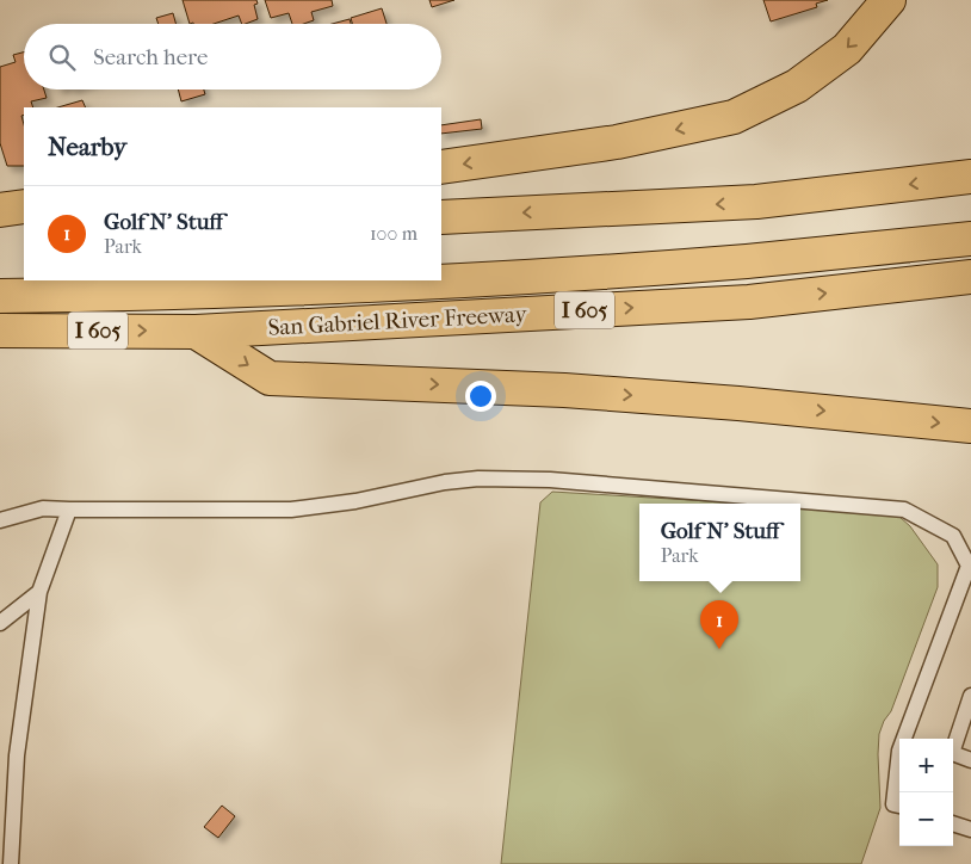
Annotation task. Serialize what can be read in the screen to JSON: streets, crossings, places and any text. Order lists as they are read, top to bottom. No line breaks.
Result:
{"streets":{"highway":["I 605","San Gabriel River Freeway"]},"page":{"search":"Search here","heading":"Nearby","list":[{"mark":"1","name":"Golf N' Stuff","note":"Park","value":"100 m"}],"popup":["Golf N' Stuff","Park"],"pins":"1","map_buttons":["+","−"]}}
